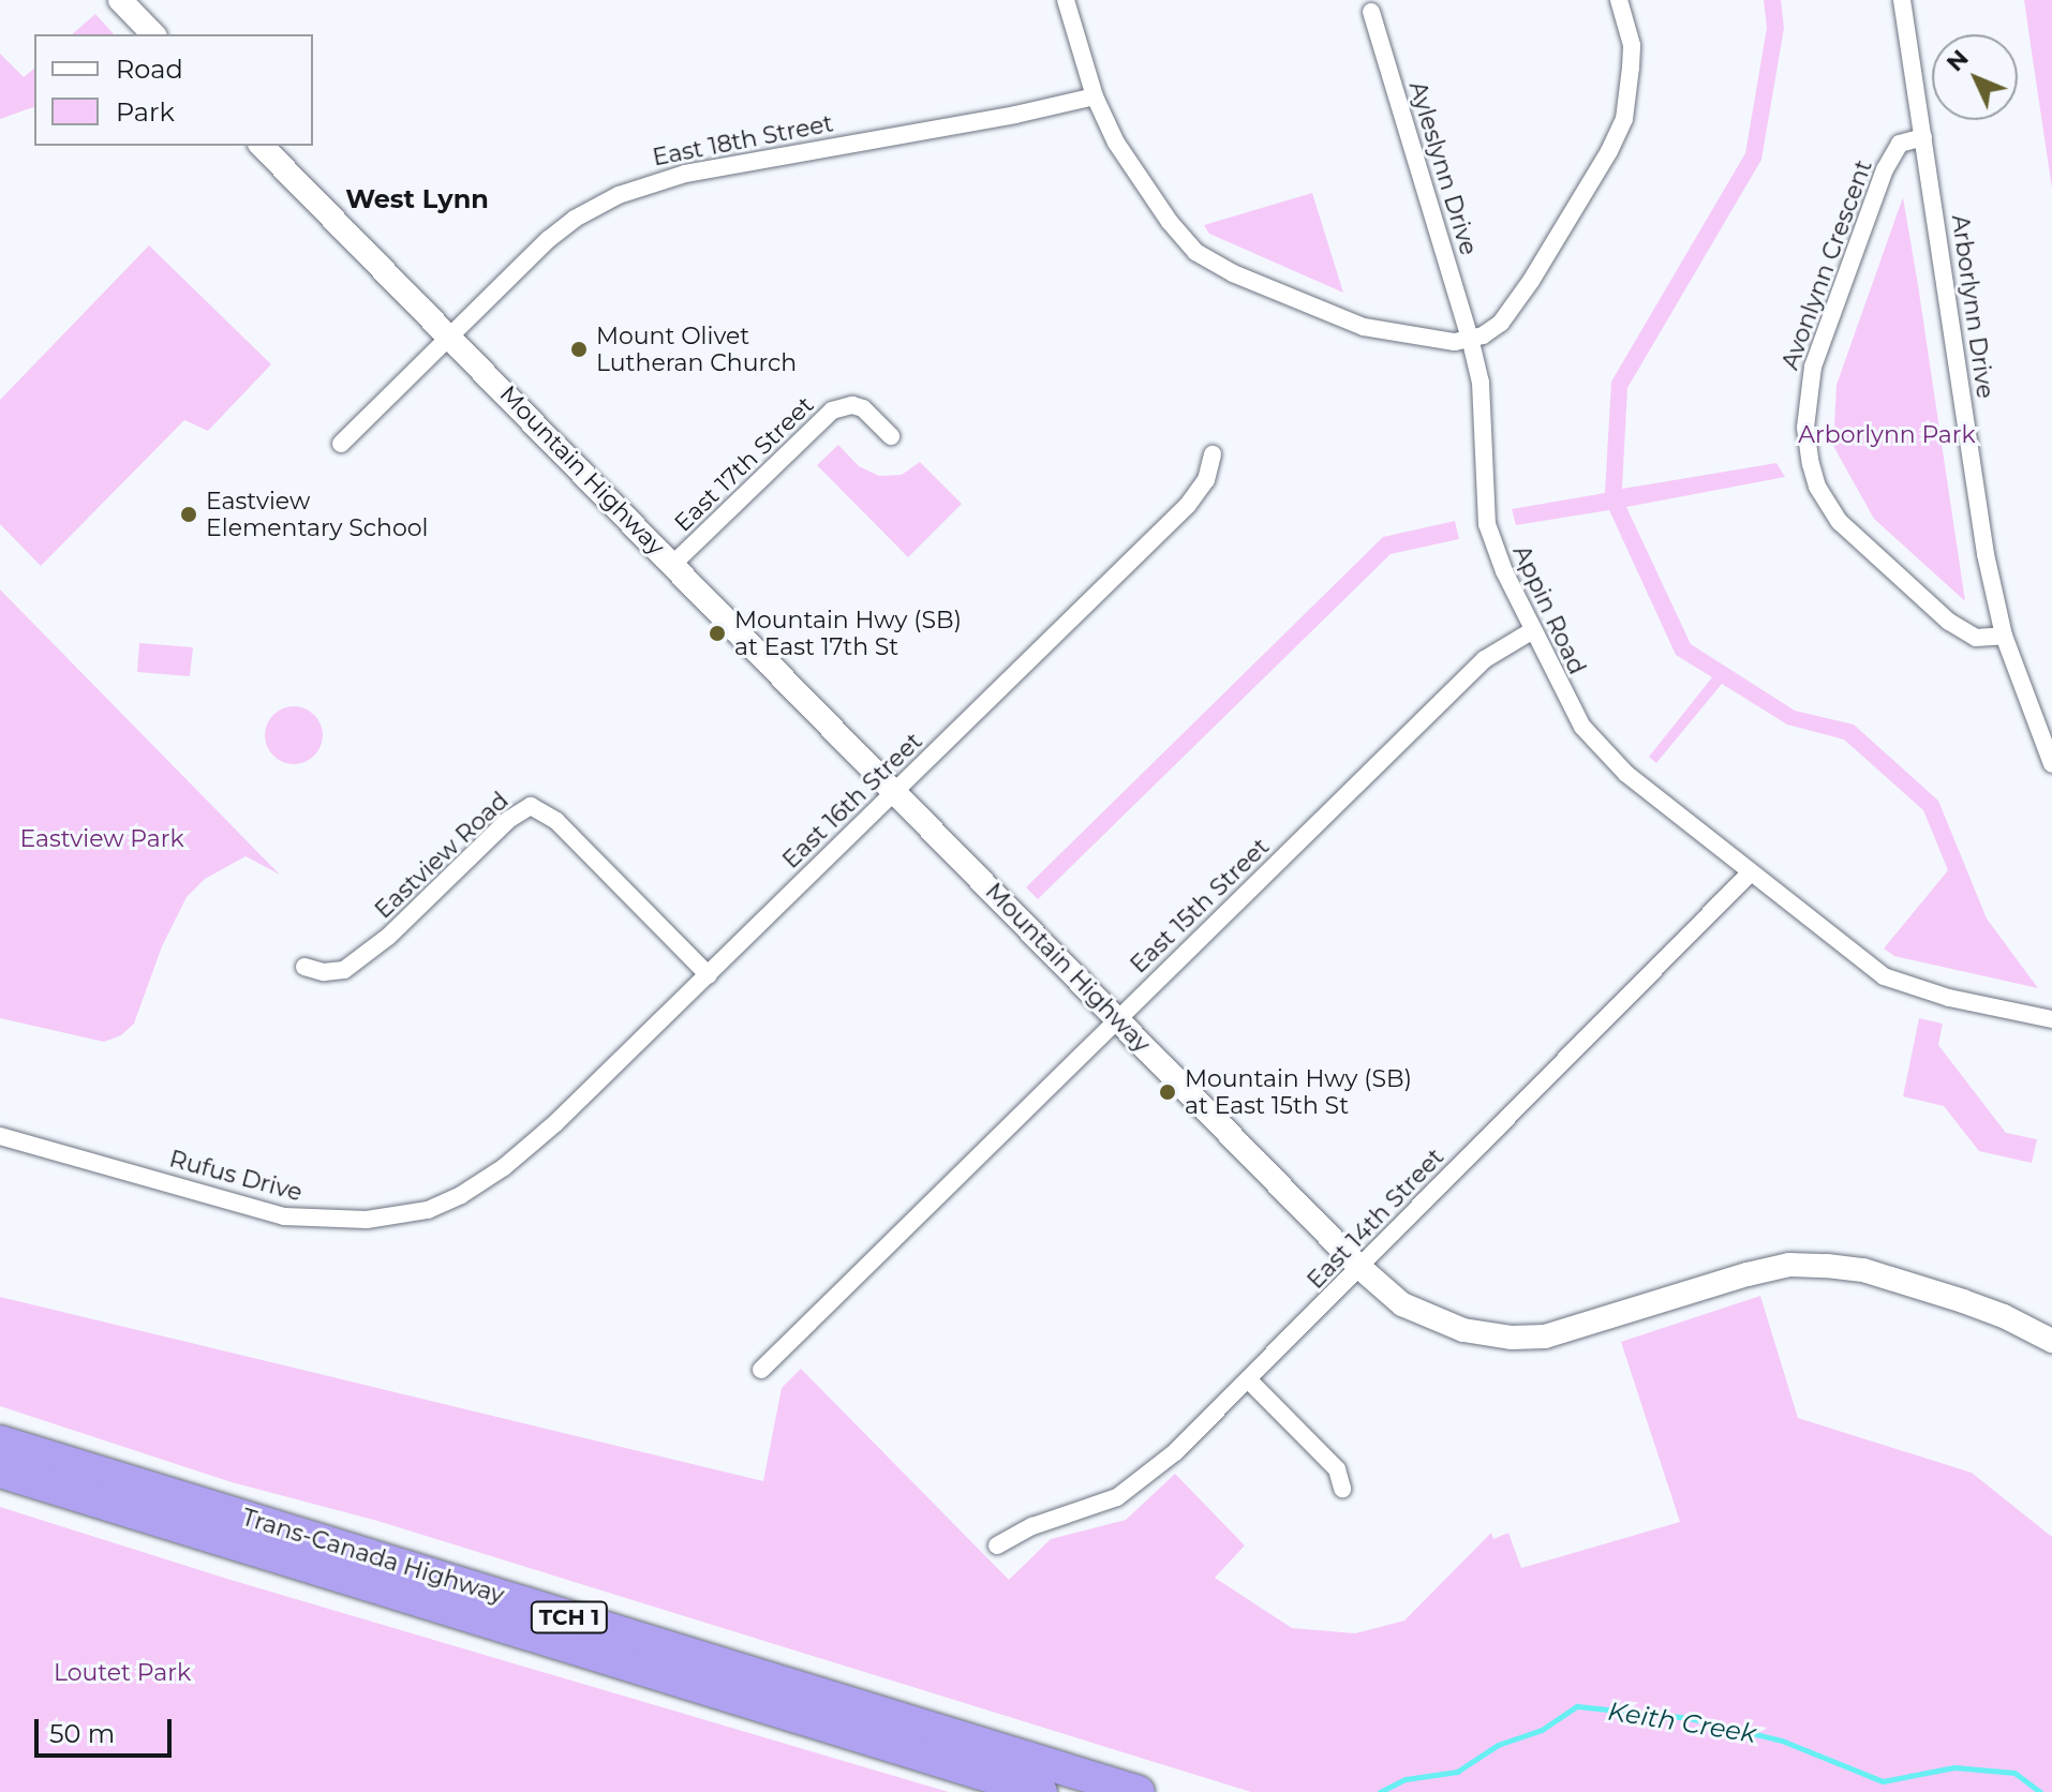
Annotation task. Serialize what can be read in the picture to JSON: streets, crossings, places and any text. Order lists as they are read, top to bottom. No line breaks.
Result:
{"streets":{"highway":["Trans-Canada Highway","TCH 1"],"main road":["Mountain Highway"],"street":["East 18th Street","Ayleslynn Drive","Avonlynn Crescent","Arborlynn Drive","East 17th Street","Appin Road","East 16th Street","Eastview Road","East 15th Street","Rufus Drive","East 14th Street"]},"crossings":[["East 18th Street","Mountain Highway"],["Ayleslynn Drive","Appin Road"],["Avonlynn Crescent","Arborlynn Drive"],["East 17th Street","Mountain Highway"],["Mountain Highway","East 16th Street"],["Mountain Highway","East 15th Street"],["Mountain Highway","East 14th Street"],["Appin Road","East 15th Street"],["Appin Road","East 14th Street"],["East 16th Street","Eastview Road"],["East 16th Street","Rufus Drive"]],"districts":["West Lynn"],"water":["Keith Creek"],"parks":["Arborlynn Park","Eastview Park","Loutet Park"],"places":["Mount Olivet Lutheran Church","Eastview Elementary School","Mountain Hwy (SB) at East 17th St","Mountain Hwy (SB) at East 15th St"],"legend":["Road","Park"],"scale_bar":"50 m","north":"top left"}
